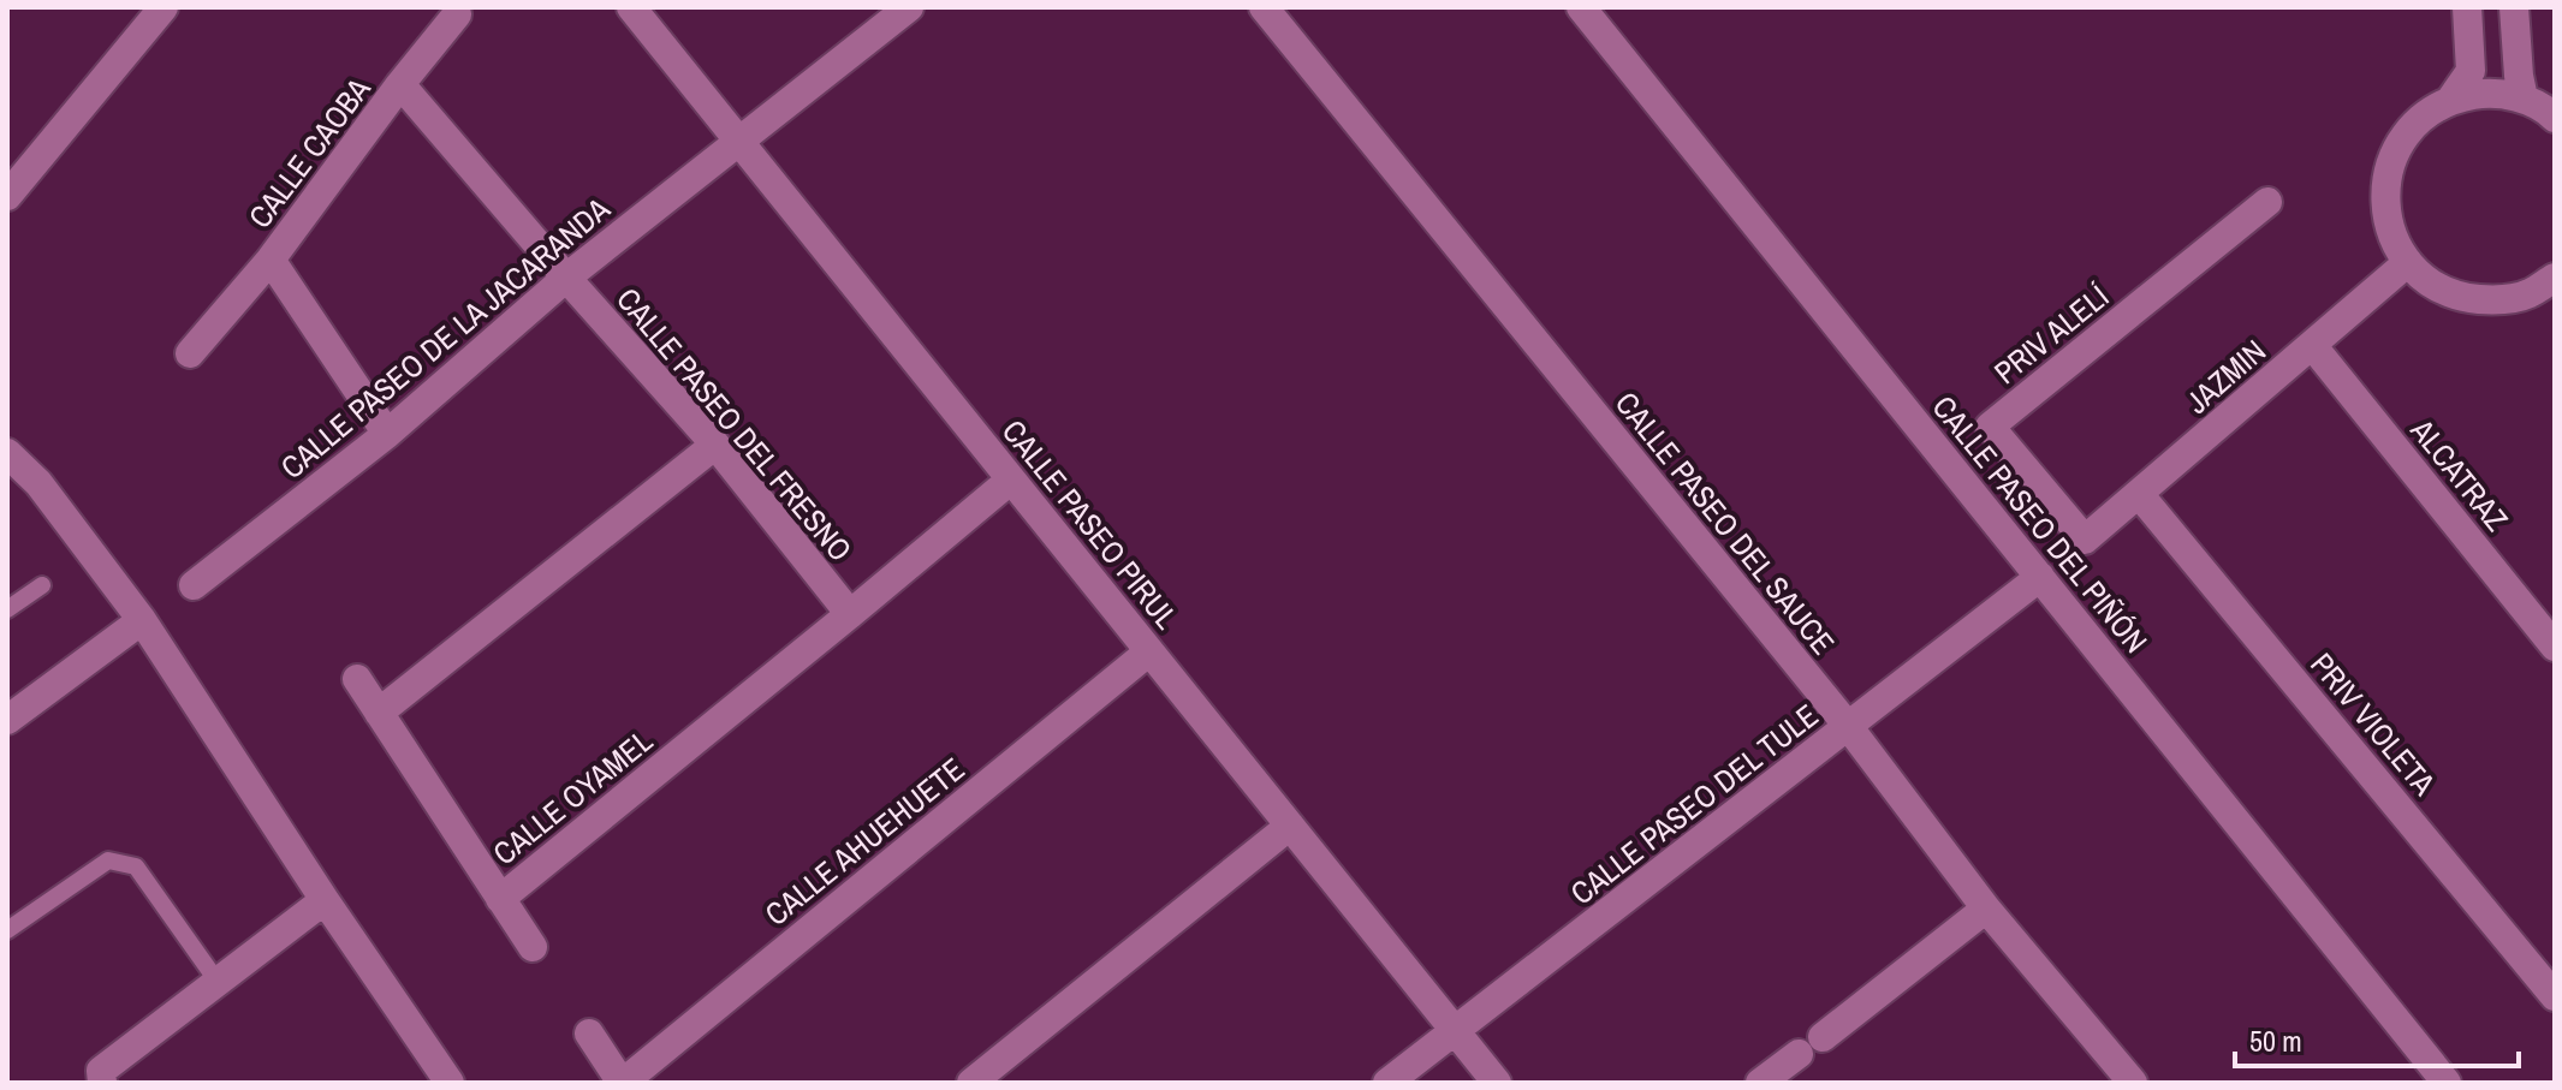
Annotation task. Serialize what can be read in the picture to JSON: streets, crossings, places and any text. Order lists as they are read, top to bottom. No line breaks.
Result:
{"streets":{"street":["CALLE CAOBA","PRIV ALELÍ","CALLE PASEO DE LA JACARANDA","JAZMIN","CALLE PASEO DEL FRESNO","ALCATRAZ","CALLE PASEO DEL SAUCE","CALLE PASEO PIRUL","CALLE PASEO DEL PIÑÓN","PRIV VIOLETA","CALLE OYAMEL","CALLE PASEO DEL TULE","CALLE AHUEHUETE"]},"crossings":[["CALLE CAOBA","CALLE PASEO DE LA JACARANDA"],["CALLE CAOBA","CALLE PASEO DEL FRESNO"],["PRIV ALELÍ","JAZMIN"],["CALLE PASEO DE LA JACARANDA","CALLE PASEO DEL FRESNO"],["CALLE PASEO DE LA JACARANDA","CALLE PASEO PIRUL"],["JAZMIN","ALCATRAZ"],["JAZMIN","PRIV VIOLETA"],["CALLE PASEO DEL FRESNO","CALLE OYAMEL"],["CALLE PASEO DEL SAUCE","CALLE PASEO DEL TULE"],["CALLE PASEO PIRUL","CALLE OYAMEL"],["CALLE PASEO PIRUL","CALLE PASEO DEL TULE"],["CALLE PASEO PIRUL","CALLE AHUEHUETE"],["CALLE PASEO DEL PIÑÓN","CALLE PASEO DEL TULE"]],"scale_bar":"50 m"}
